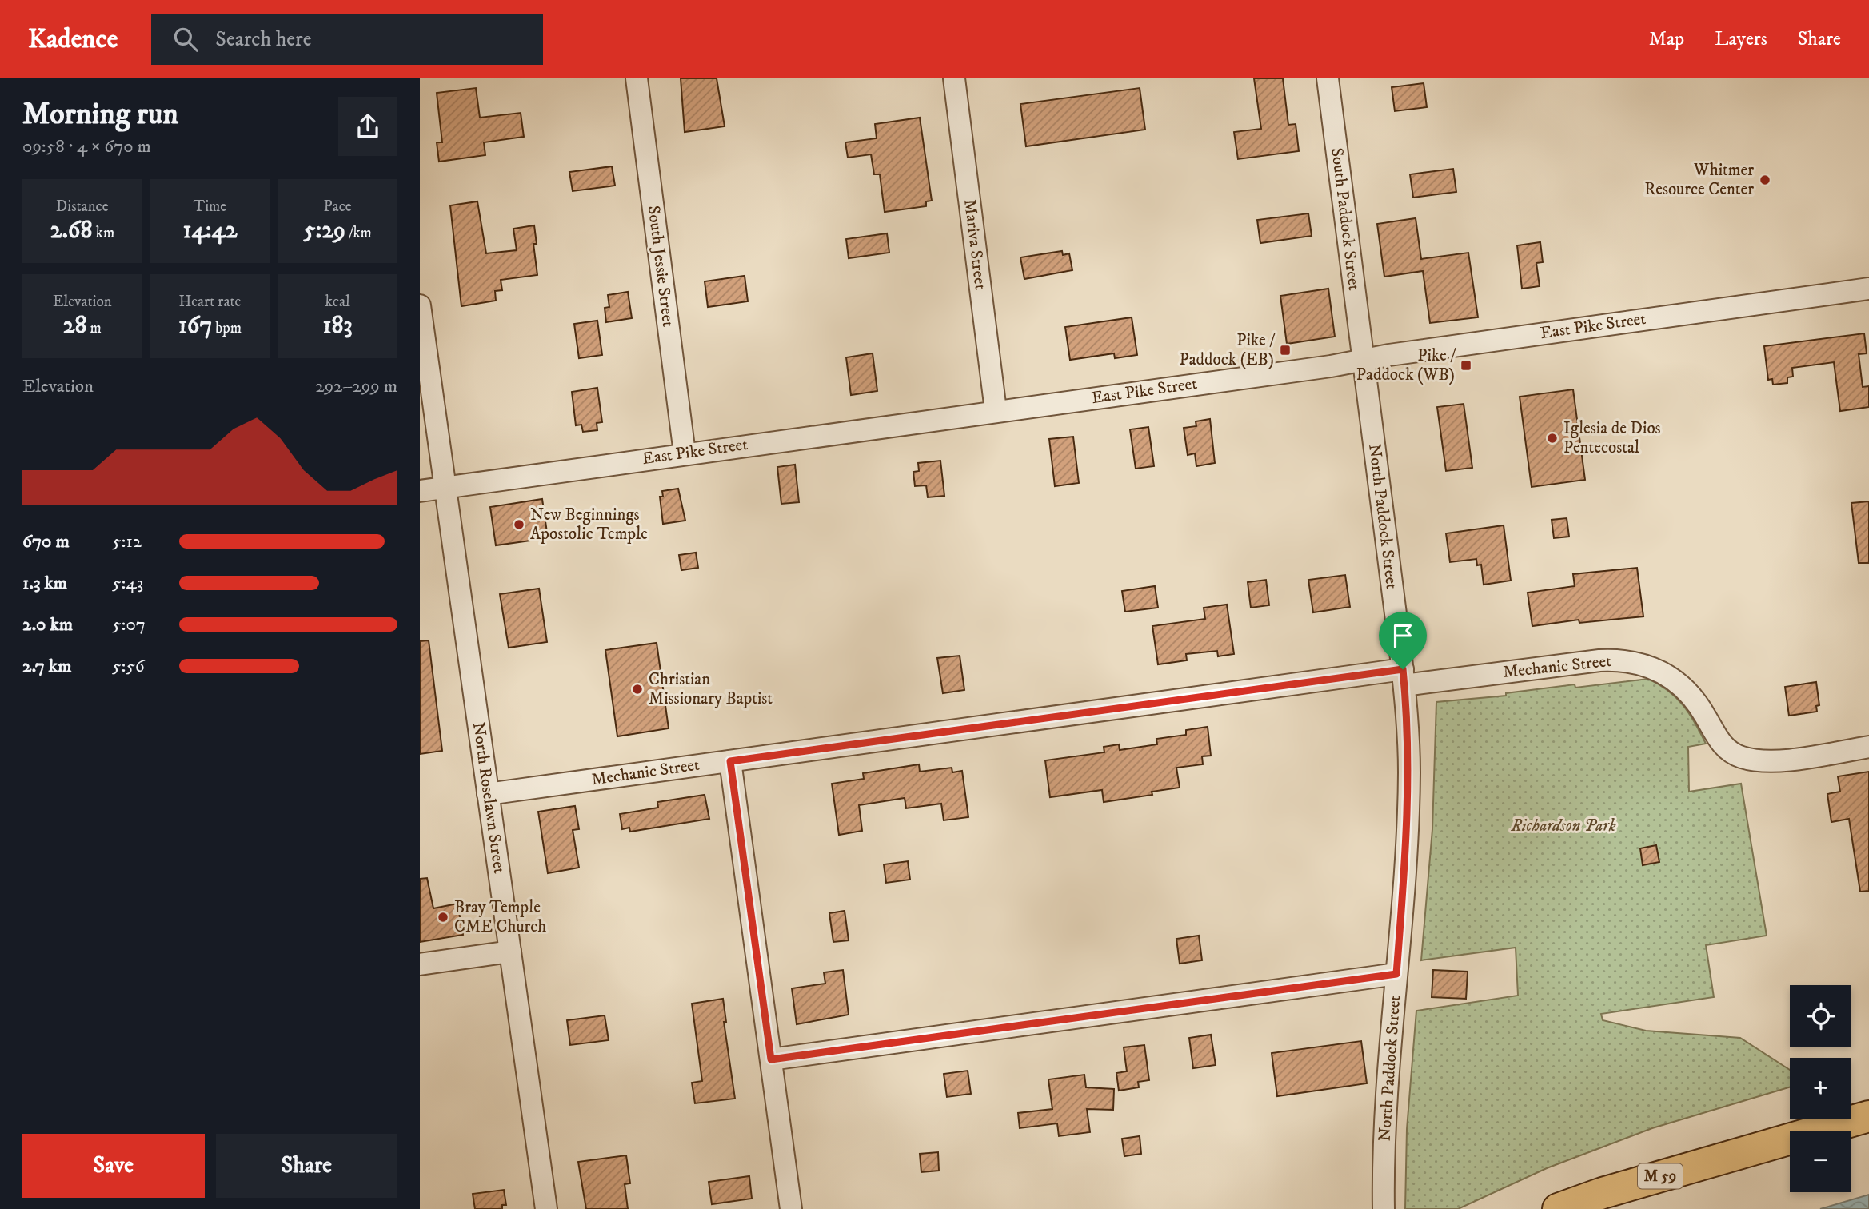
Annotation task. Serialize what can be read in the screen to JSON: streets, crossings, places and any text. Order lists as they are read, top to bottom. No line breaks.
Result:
{"streets":{"highway":["M 59"],"street":["South Paddock Street","Mariva Street","South Jessie Street","East Pike Street","North Paddock Street","Mechanic Street","North Roselawn Street"]},"crossings":[["South Paddock Street","East Pike Street"],["South Paddock Street","North Paddock Street"],["Mariva Street","East Pike Street"],["South Jessie Street","East Pike Street"],["East Pike Street","North Paddock Street"],["East Pike Street","North Roselawn Street"],["North Paddock Street","Mechanic Street"],["Mechanic Street","North Roselawn Street"]],"parks":["Richardson Park"],"places":{"other":["Whitmer Resource Center","Iglesia de Dios Pentecostal","New Beginnings Apostolic Temple","Christian Missionary Baptist","Bray Temple CME Church"],"transit":["Pike / Paddock (EB)","Pike / Paddock (WB)"]},"page":{"header":"Kadence","search":"Search here","nav":["Map","Layers","Share"],"heading":["Morning run","09:58 · 4 × 670 m"],"stats":[["Distance","2.68 km"],["Time","14:42"],["Pace","5:29 /km"],["Elevation","28 m"],["Heart rate","167 bpm"],["kcal","183"]],"chart":["Elevation","292–299 m"],"list":[{"name":"670 m","note":"5:12"},{"name":"1.3 km","note":"5:43"},{"name":"2.0 km","note":"5:07"},{"name":"2.7 km","note":"5:56"}],"map_buttons":["+","−"],"buttons":["Save","Share"]}}
